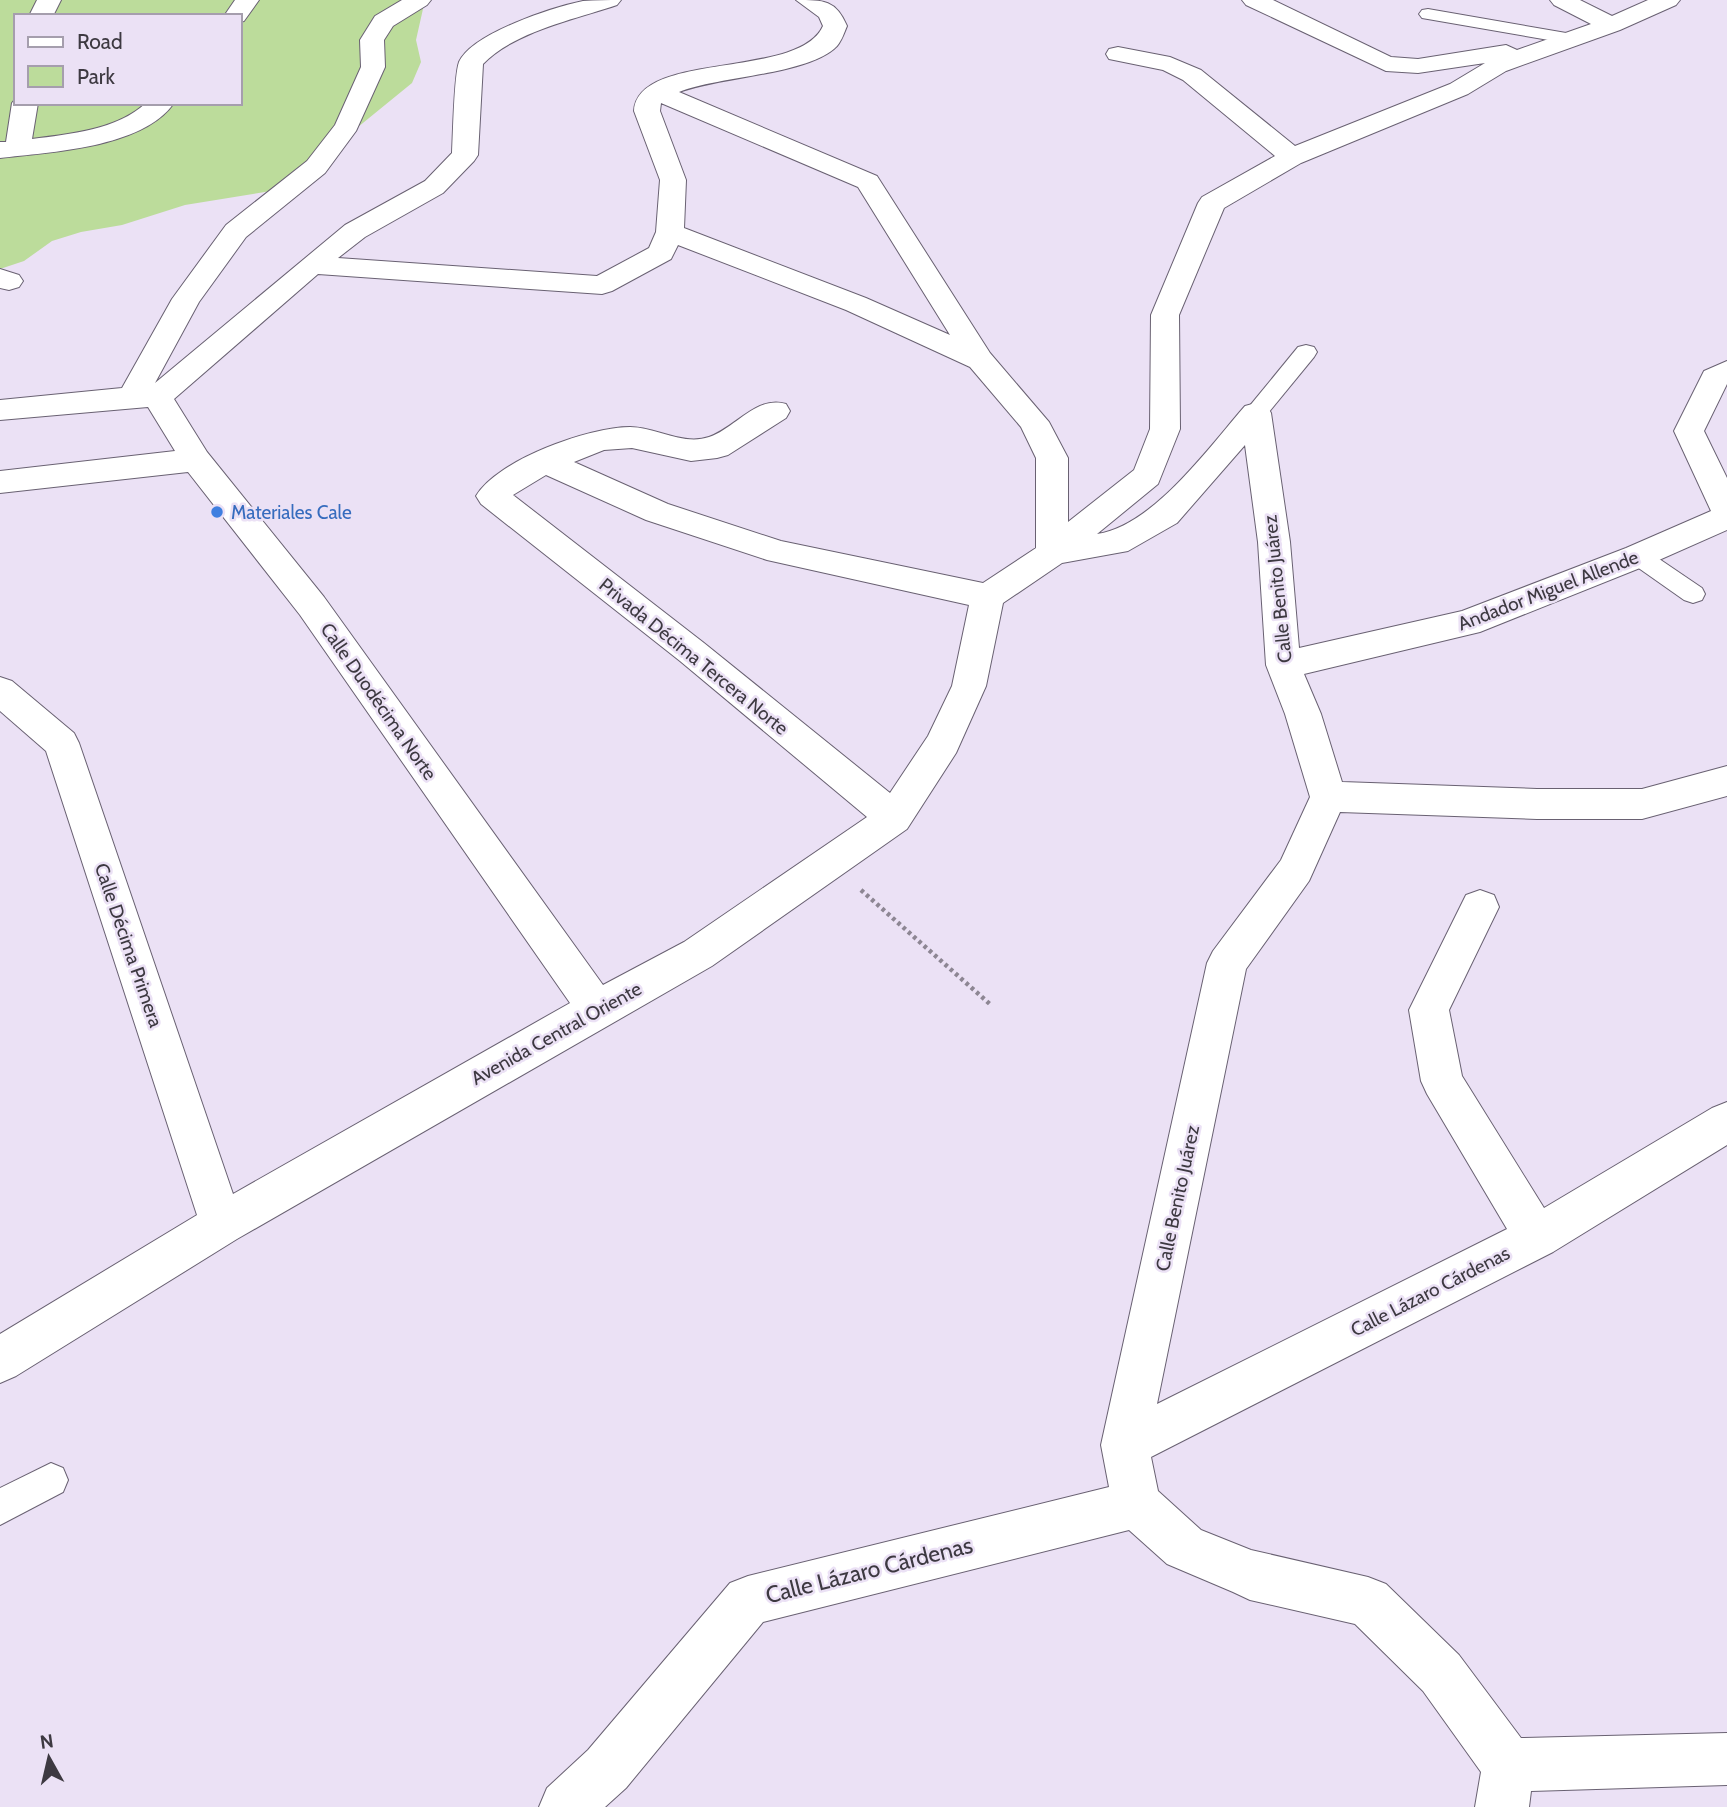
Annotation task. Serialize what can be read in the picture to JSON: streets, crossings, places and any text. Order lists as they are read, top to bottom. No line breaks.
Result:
{"streets":{"street":["Calle Benito Juárez","Andador Miguel Allende","Privada Décima Tercera Norte","Calle Duodécima Norte","Calle Décima Primera","Avenida Central Oriente","Calle Lázaro Cárdenas"]},"crossings":[["Calle Benito Juárez","Andador Miguel Allende"],["Calle Benito Juárez","Calle Lázaro Cárdenas"],["Privada Décima Tercera Norte","Avenida Central Oriente"],["Calle Duodécima Norte","Avenida Central Oriente"],["Calle Décima Primera","Avenida Central Oriente"]],"places":["Materiales Cale"],"legend":["Road","Park"],"north":"top"}
